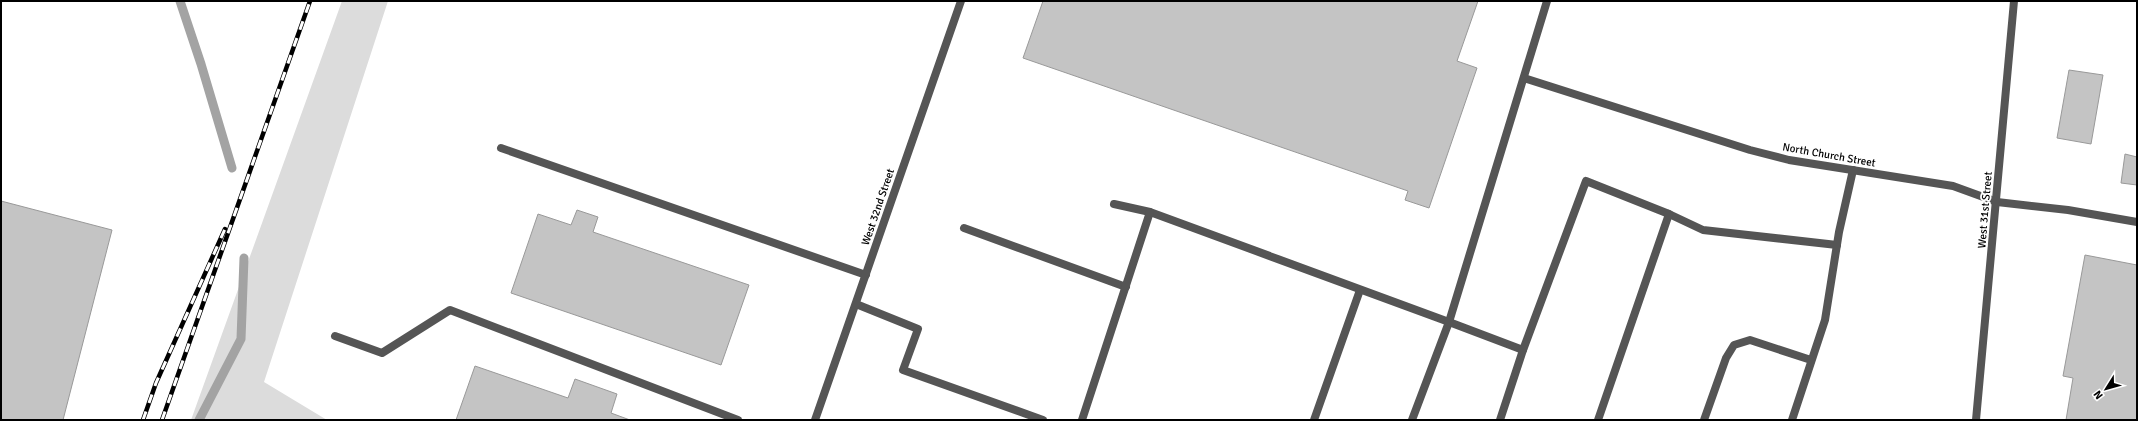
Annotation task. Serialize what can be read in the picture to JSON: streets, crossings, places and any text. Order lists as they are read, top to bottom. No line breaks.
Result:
{"streets":{"street":["North Church Street","West 32nd Street","West 31st Street"]},"crossings":[["North Church Street","West 31st Street"]],"north":"bottom left"}
